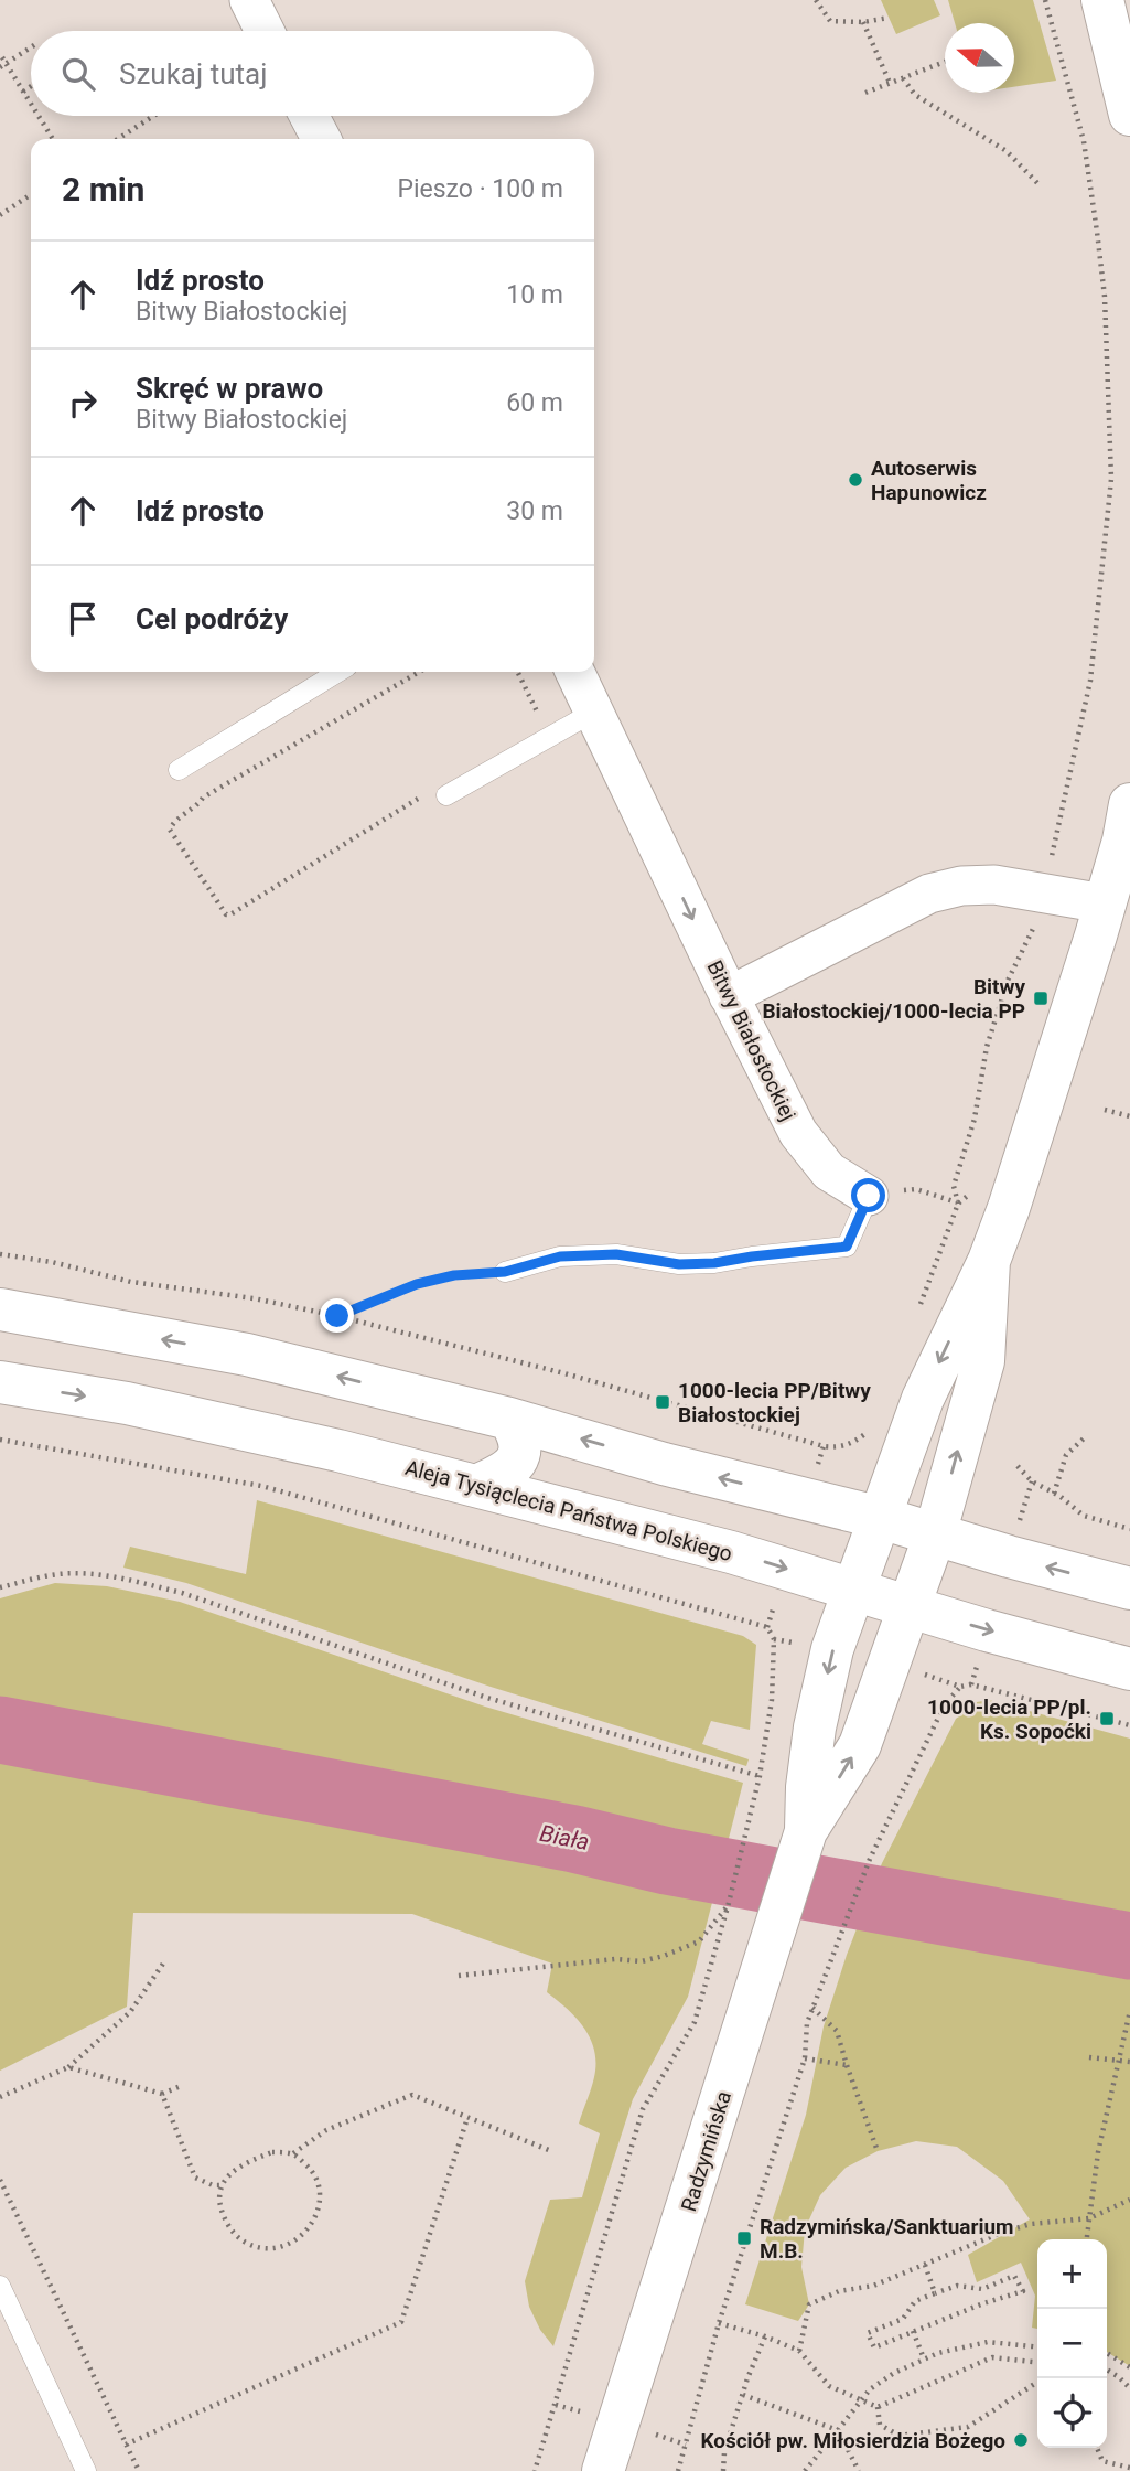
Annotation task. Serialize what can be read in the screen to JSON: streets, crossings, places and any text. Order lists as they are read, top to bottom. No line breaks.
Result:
{"streets":{"street":["Bitwy Białostockiej","Aleja Tysiąclecia Państwa Polskiego","Radzymińska"]},"crossings":[["Aleja Tysiąclecia Państwa Polskiego","Radzymińska"]],"one_way":["Bitwy Białostockiej"],"water":["Biała"],"places":{"other":["Autoserwis Hapunowicz","Kościół pw. Miłosierdzia Bożego"],"transit":["Bitwy Białostockiej/1000-lecia PP","1000-lecia PP/Bitwy Białostockiej","1000-lecia PP/pl. Ks. Sopoćki","Radzymińska/Sanktuarium M.B."]},"north":"left","page":{"search":"Szukaj tutaj","heading":["2 min","Pieszo · 100 m"],"list":[["Idź prosto","Bitwy Białostockiej","10 m"],["Skręć w prawo","Bitwy Białostockiej","60 m"],["Idź prosto","30 m"],"Cel podróży"],"map_buttons":["+","−"]}}
